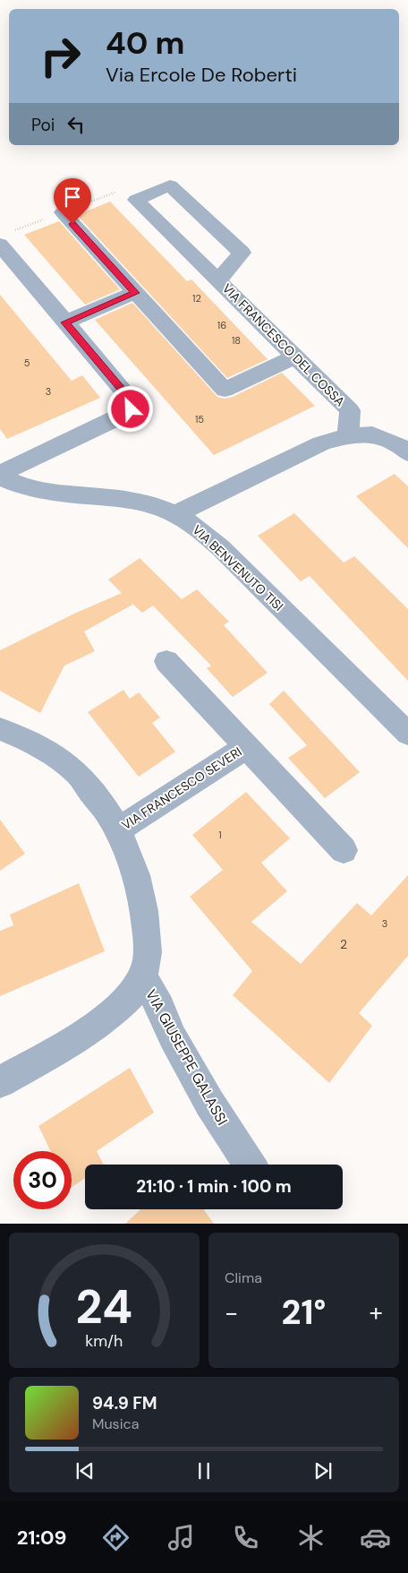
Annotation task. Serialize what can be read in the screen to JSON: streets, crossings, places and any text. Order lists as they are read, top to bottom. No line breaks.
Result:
{"streets":{"street":["VIA FRANCESCO DEL COSSA","VIA BENVENUTO TISI","VIA FRANCESCO SEVERI","VIA GIUSEPPE GALASSI"]},"crossings":[["VIA FRANCESCO SEVERI","VIA GIUSEPPE GALASSI"]],"house_numbers":["12","16","18","5","3","15","1","3","2"],"page":{"turn":["40 m","Via Ercole De Roberti"],"then":"Poi","limit":"30","trip":"21:10 · 1 min · 100 m","tile":"Clima","heat":["−","21°","+"],"song":["94.9 FM","Musica"],"tabs":"21:09","gauge":["24","km/h"]}}
